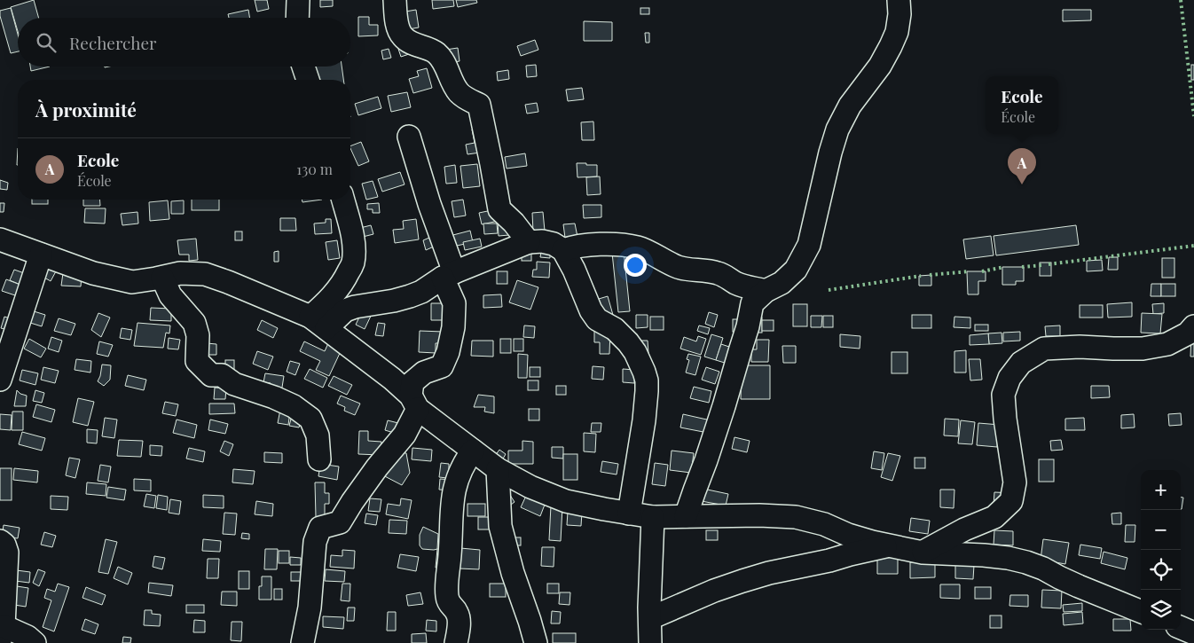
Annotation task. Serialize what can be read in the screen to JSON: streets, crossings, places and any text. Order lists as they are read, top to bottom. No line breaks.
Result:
{"page":{"search":"Rechercher","popup":["Ecole","École"],"heading":"À proximité","list":[{"mark":"A","name":"Ecole","note":"École","value":"130 m"}],"pins":"A","map_buttons":["+","−"]}}
